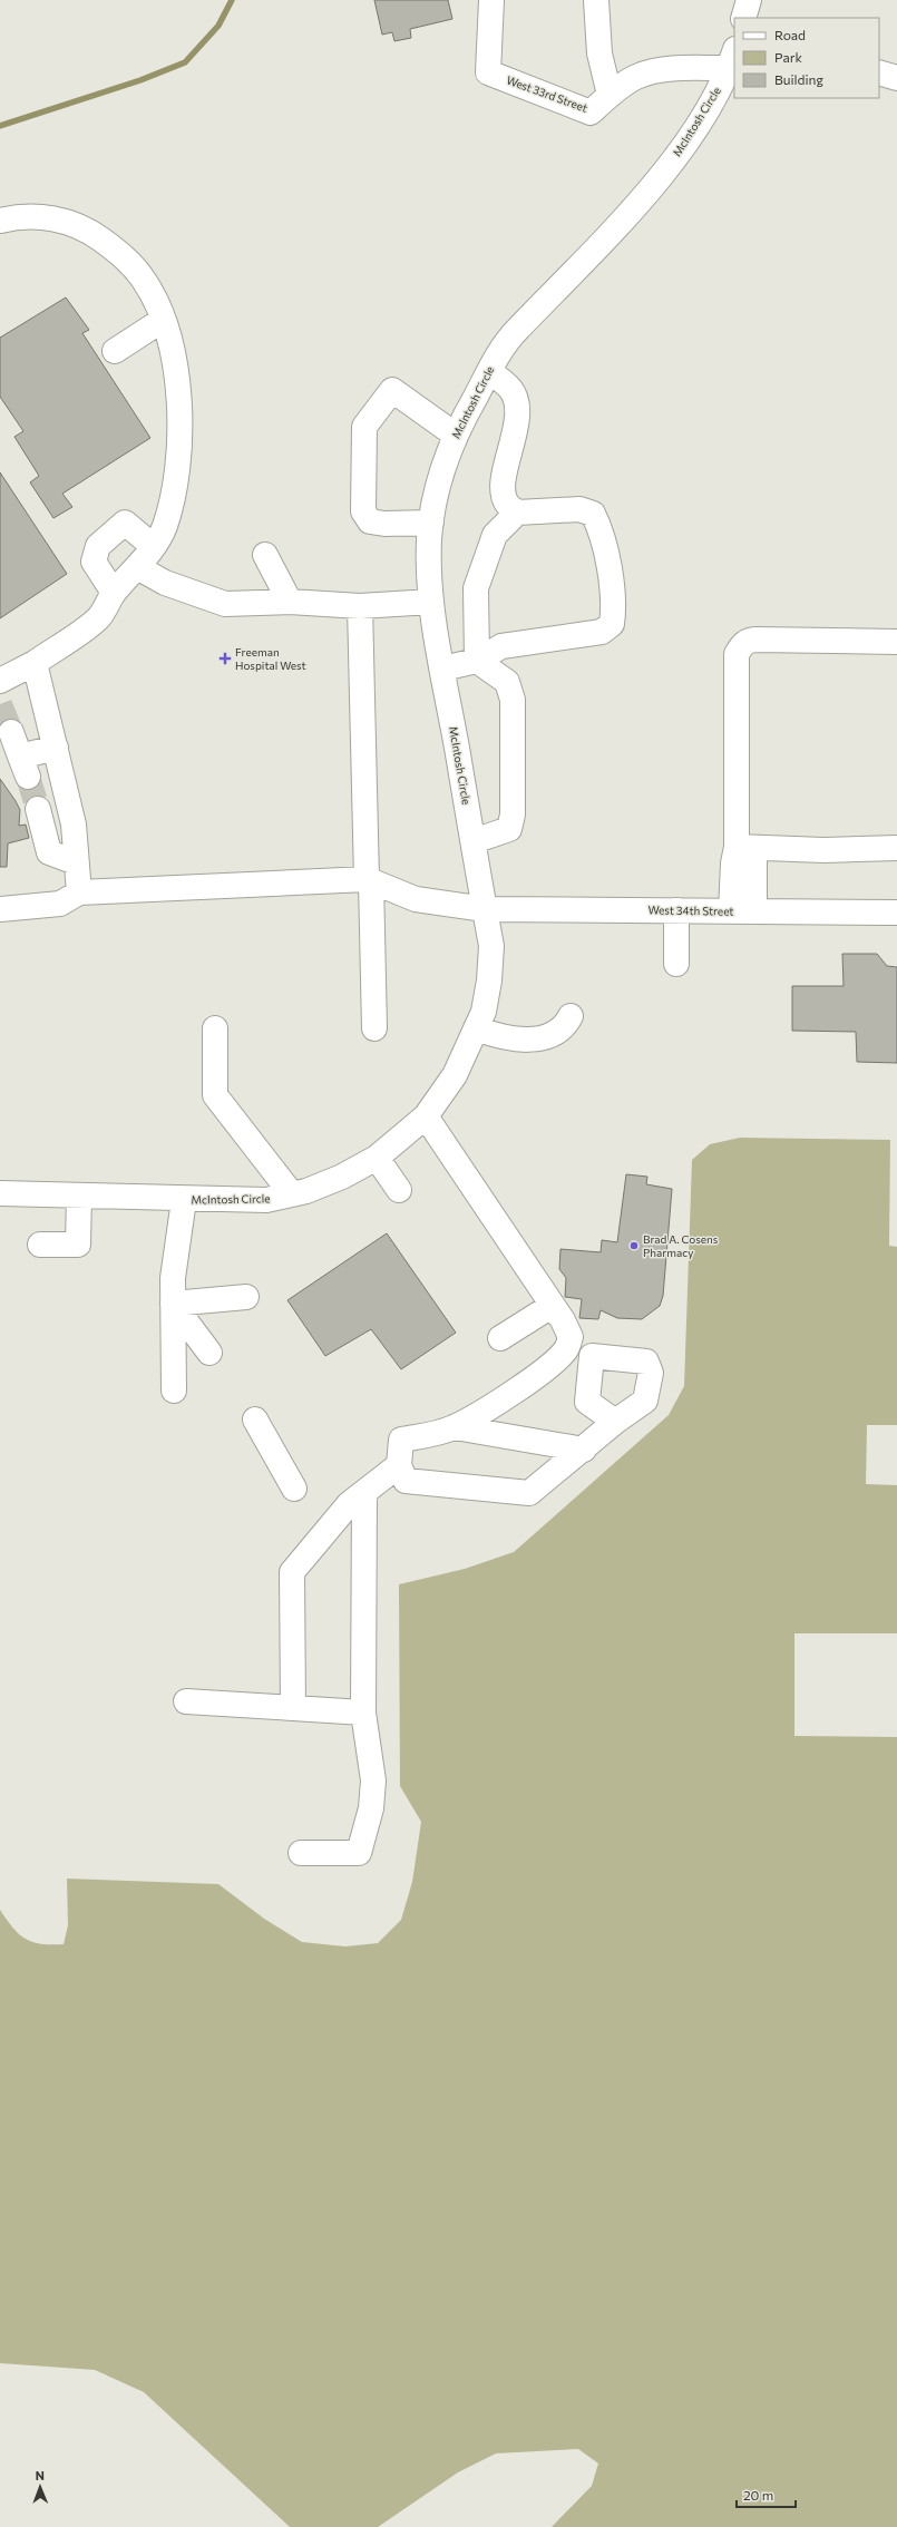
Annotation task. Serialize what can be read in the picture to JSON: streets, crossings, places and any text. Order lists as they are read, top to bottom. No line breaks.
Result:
{"streets":{"street":["West 33rd Street","McIntosh Circle","West 34th Street"]},"crossings":[["West 33rd Street","McIntosh Circle"],["McIntosh Circle","West 34th Street"]],"places":{"health":["Freeman Hospital West"],"other":["Brad A. Cosens Pharmacy"]},"legend":["Road","Park","Building"],"scale_bar":"20 m","north":"top"}
